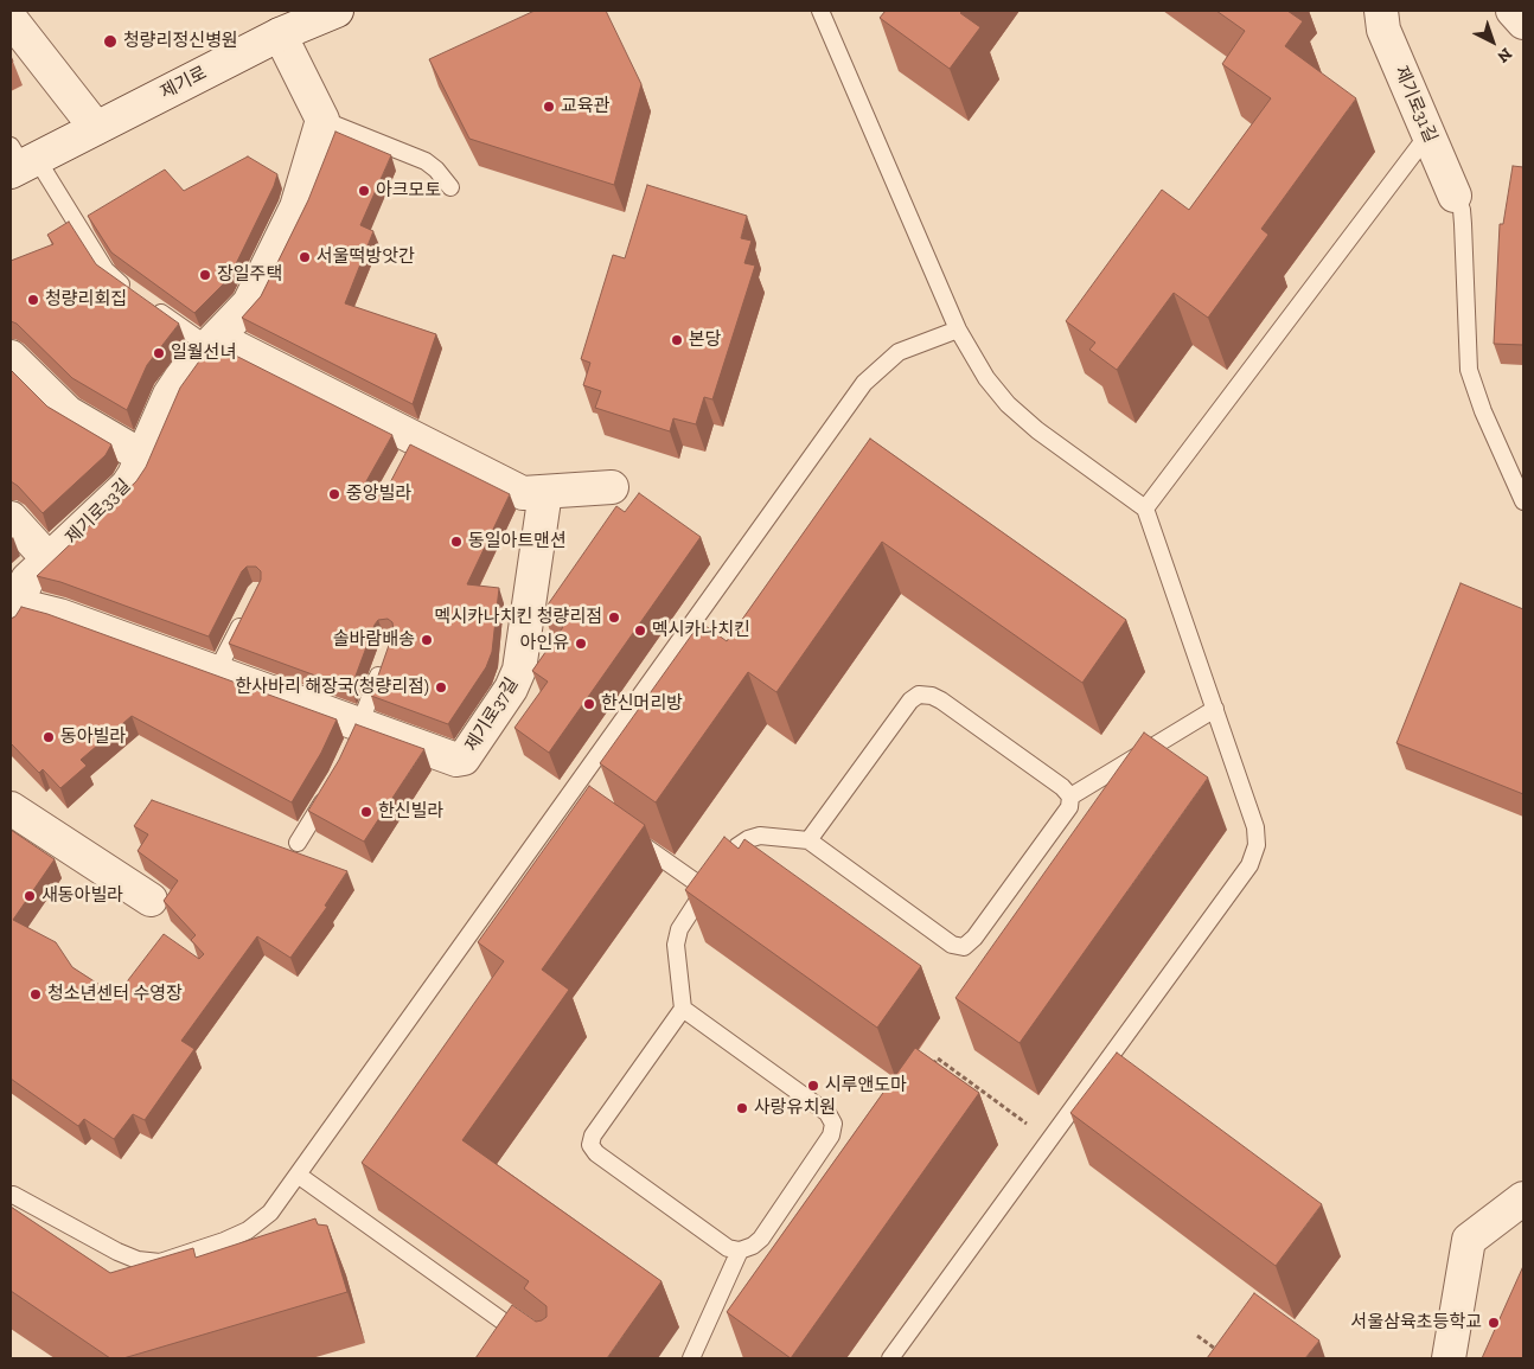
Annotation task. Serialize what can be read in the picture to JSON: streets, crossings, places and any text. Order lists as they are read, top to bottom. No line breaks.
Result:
{"streets":{"street":["제기로","제기로31길","제기로33길","제기로37길"]},"crossings":[["제기로","제기로33길"],["제기로33길","제기로37길"]],"places":["청량리정신병원","교육관","아크모토","서울떡방앗간","장일주택","청량리회집","본당","일월선녀","중앙빌라","동일아트맨션","멕시카나치킨 청량리점","멕시카나치킨","솔바람배송","아인유","한사바리 해장국(청량리점)","한신머리방","동아빌라","한신빌라","새동아빌라","청소년센터 수영장","시루앤도마","사랑유치원","서울삼육초등학교"],"north":"bottom right"}
